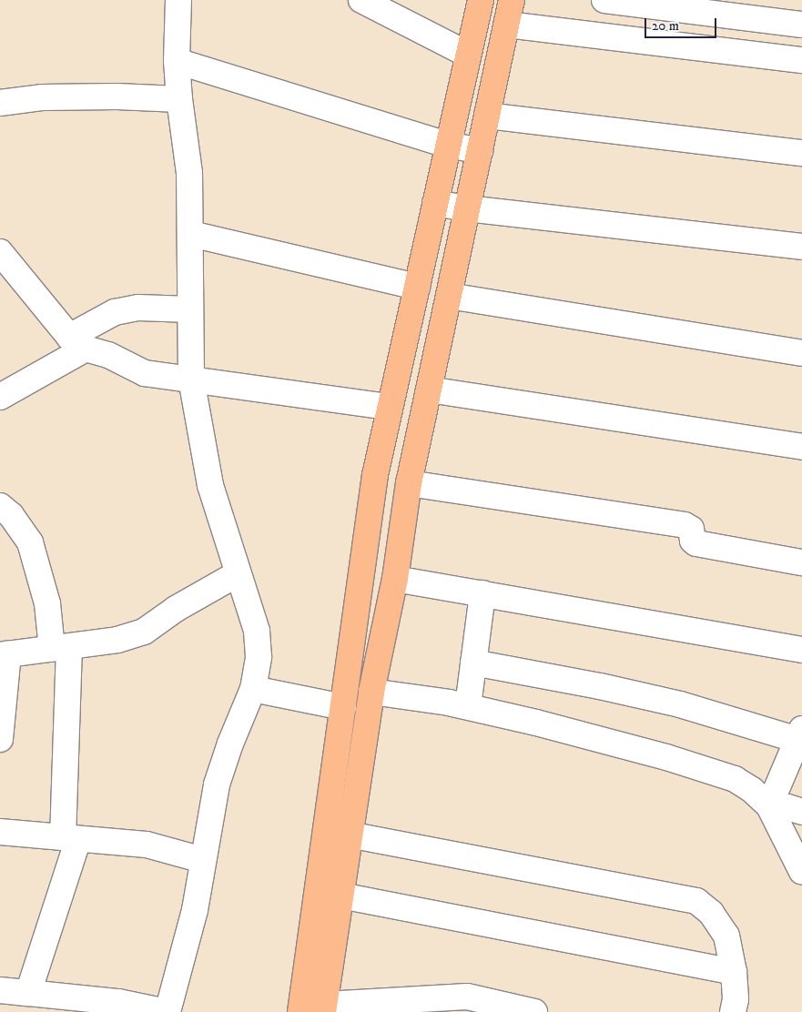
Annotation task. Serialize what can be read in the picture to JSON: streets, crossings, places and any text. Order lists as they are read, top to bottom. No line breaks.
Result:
{"scale_bar":"20 m"}
